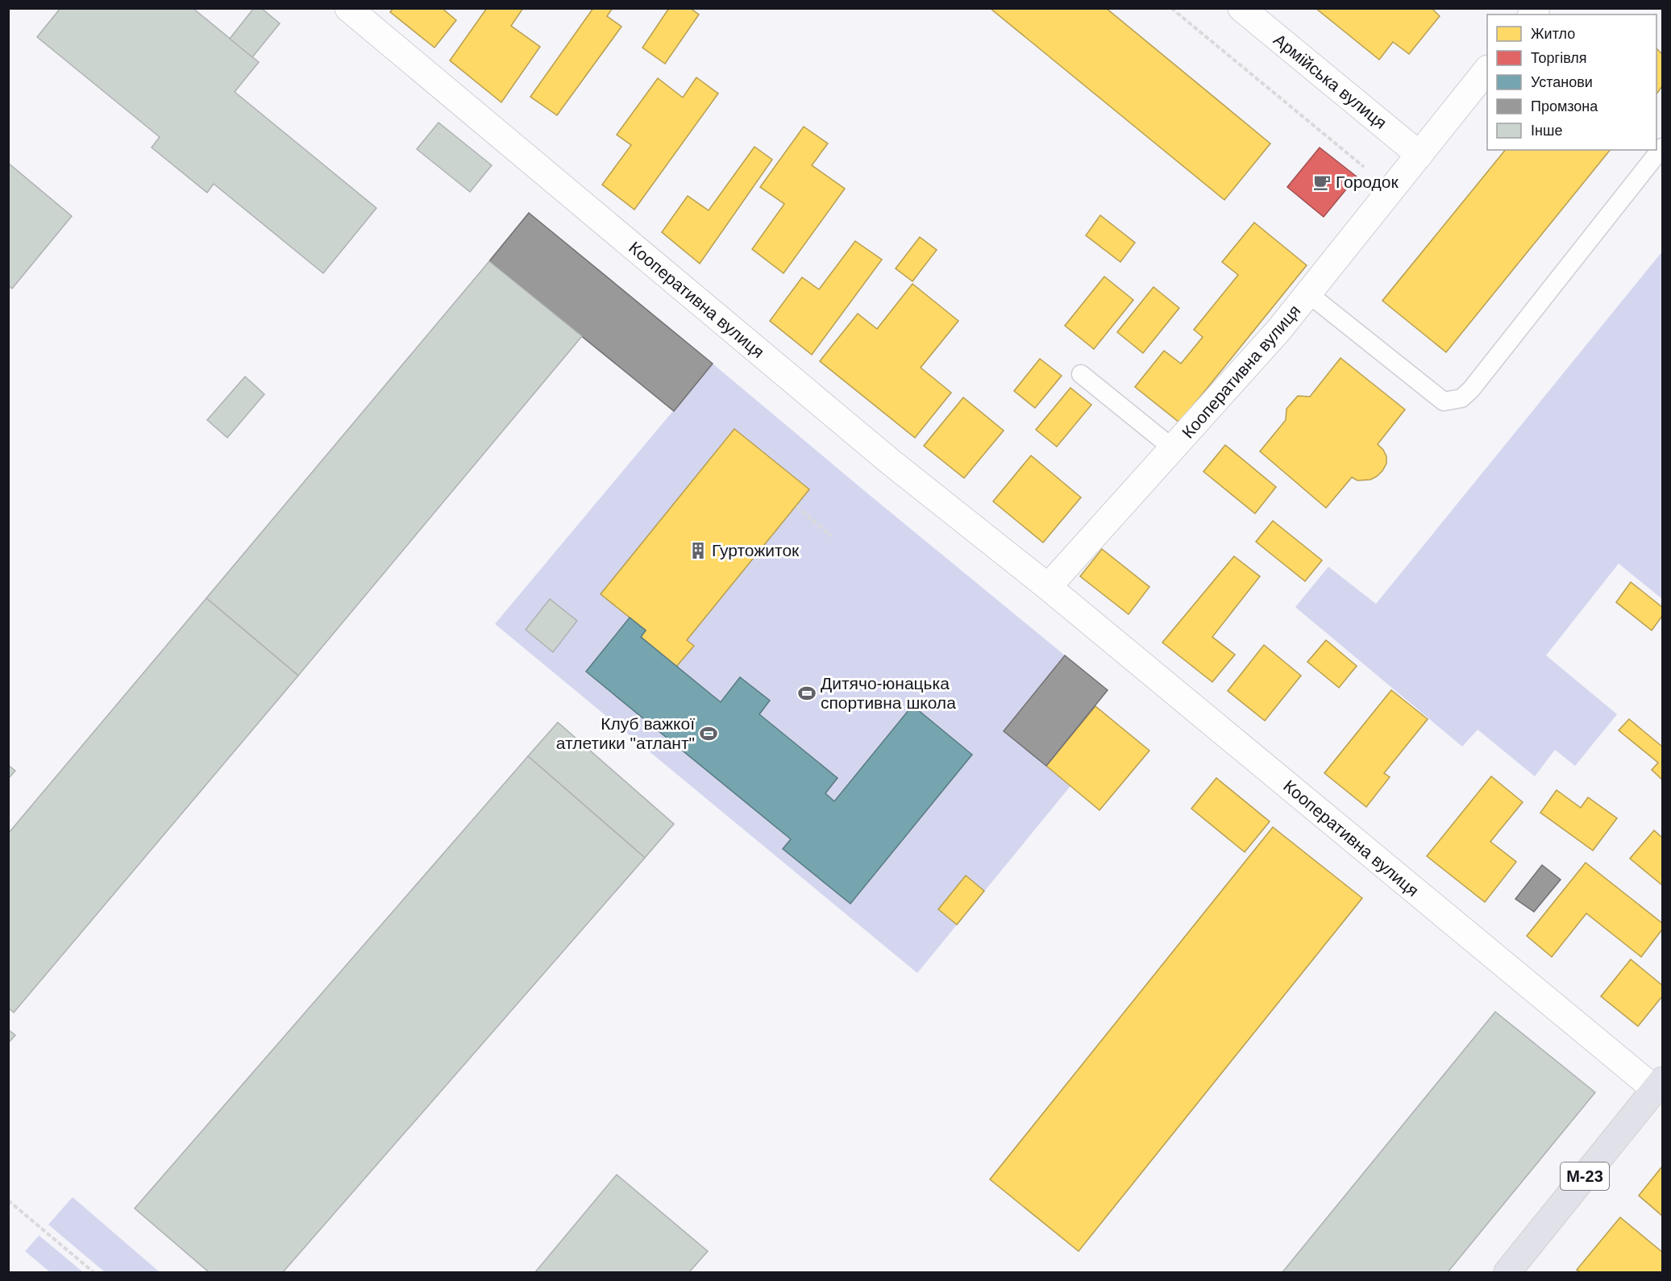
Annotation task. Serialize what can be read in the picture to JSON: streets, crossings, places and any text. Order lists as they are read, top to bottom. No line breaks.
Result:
{"streets":{"highway":["М-23"],"street":["Армійська вулиця","Кооперативна вулиця"]},"crossings":[["Кооперативна вулиця","М-23"]],"places":{"cafe":["Городок"],"building":["Гуртожиток"],"sports":["Дитячо-юнацька спортивна школа","Клуб важкої атлетики \"атлант\""]},"legend":["Житло","Торгівля","Установи","Промзона","Інше"]}
